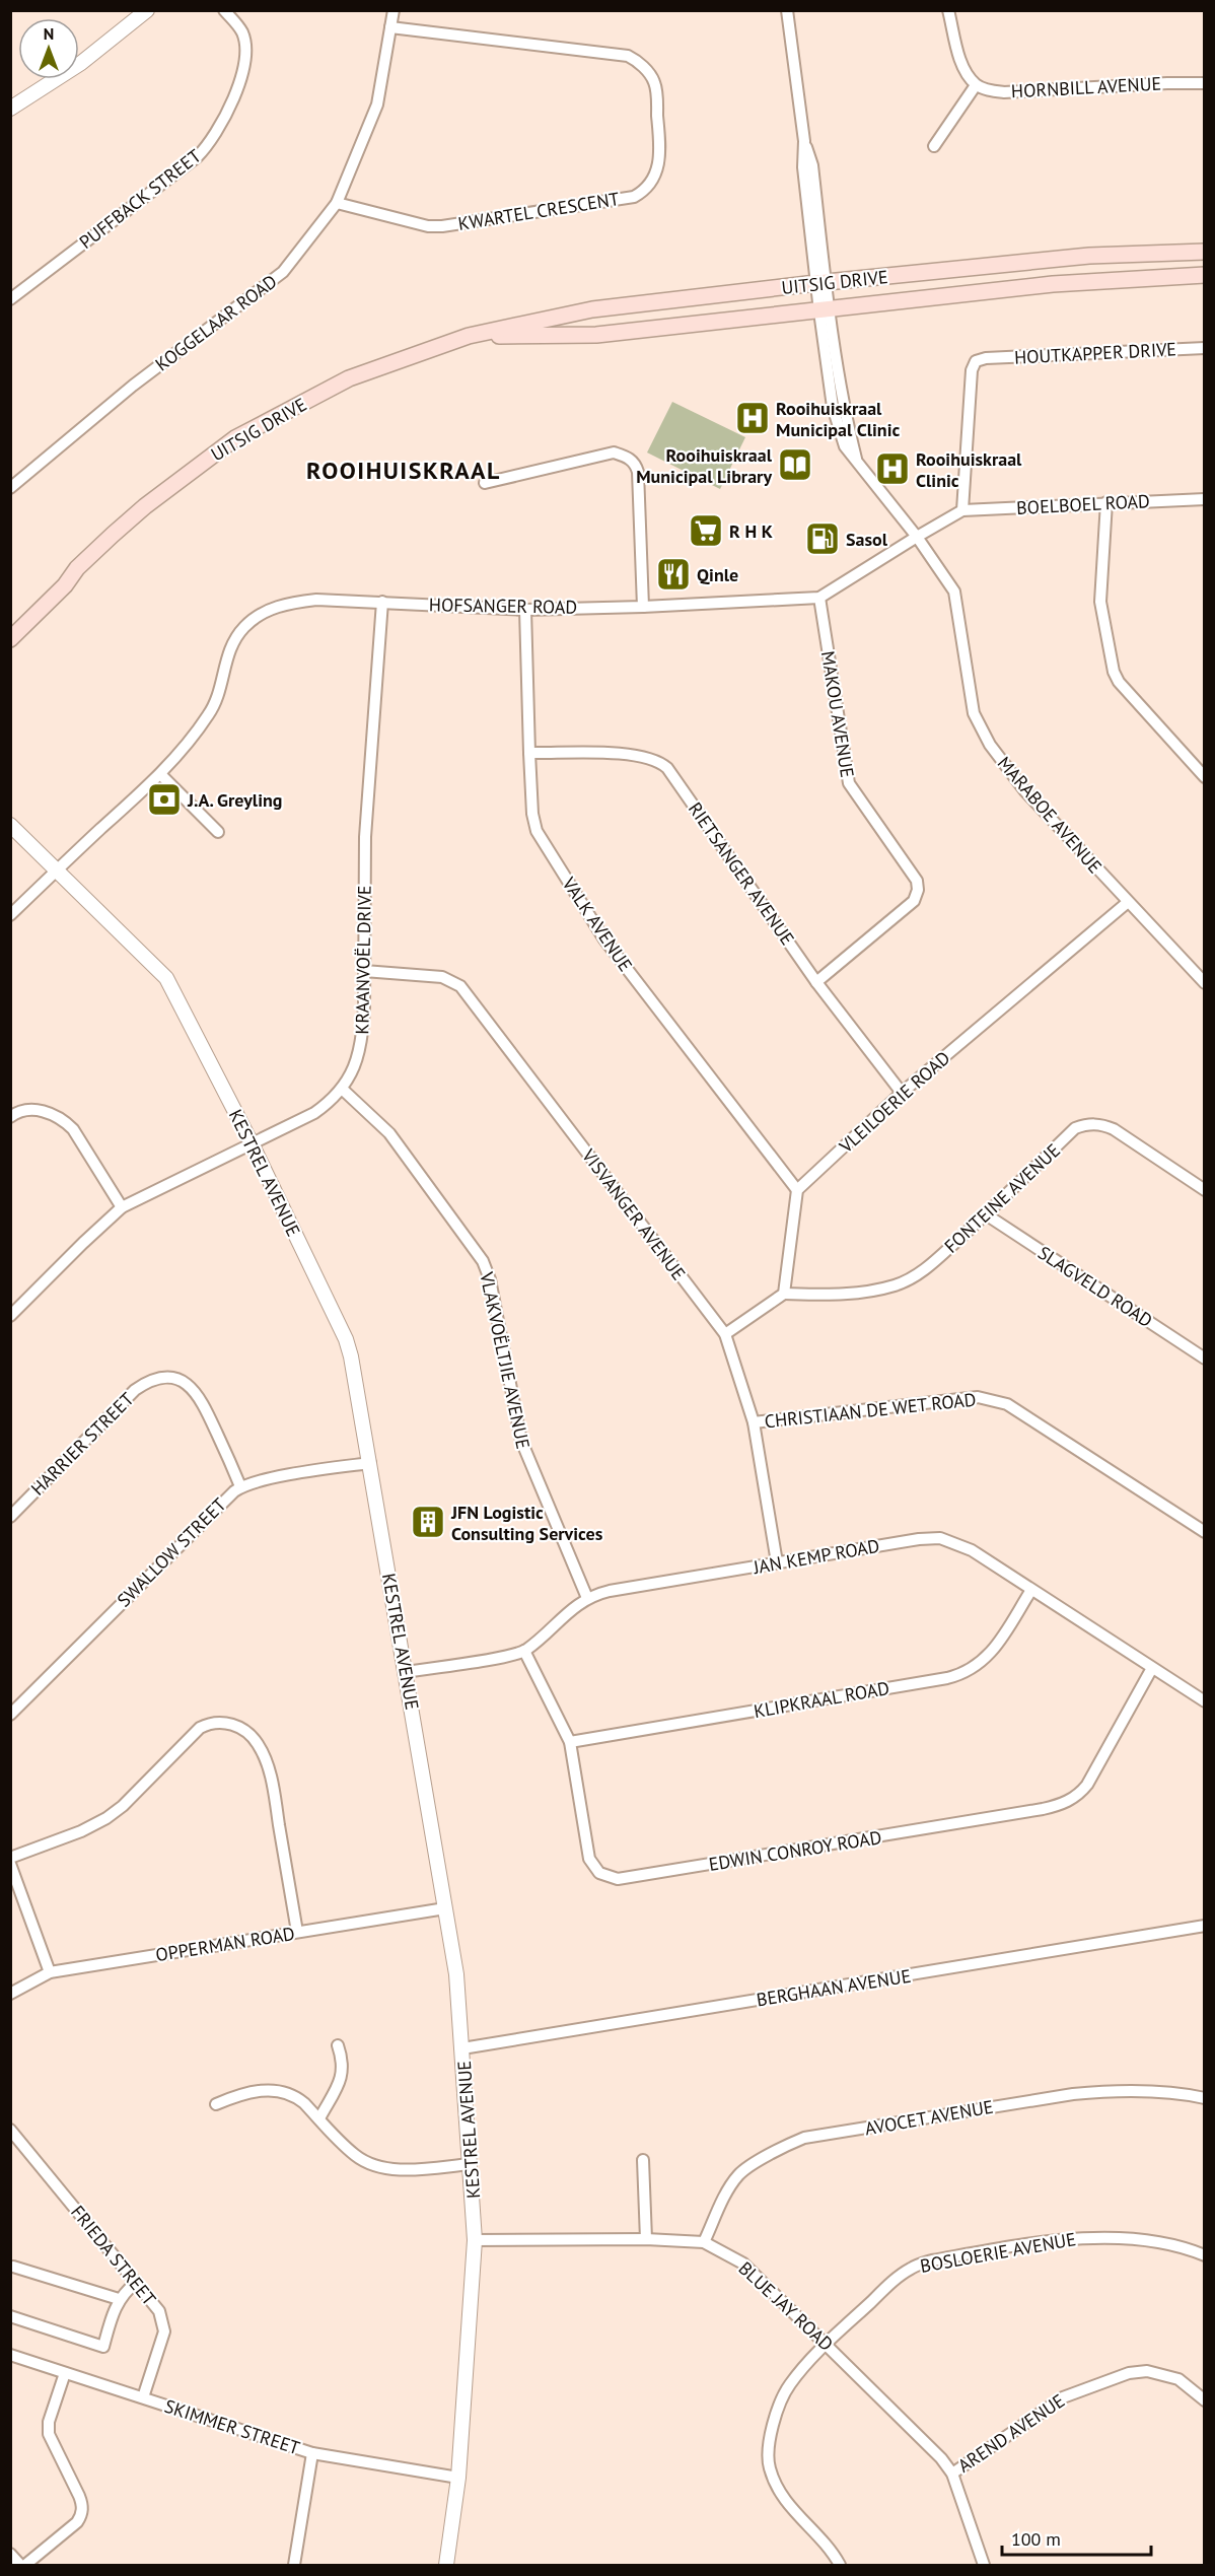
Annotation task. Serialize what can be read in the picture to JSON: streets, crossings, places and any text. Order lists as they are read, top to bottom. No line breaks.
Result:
{"streets":{"main road":["UITSIG DRIVE"],"street":["HORNBILL AVENUE","PUFFBACK STREET","KWARTEL CRESCENT","KOGGELAAR ROAD","HOUTKAPPER DRIVE","BOELBOEL ROAD","HOFSANGER ROAD","MAKOU AVENUE","MARABOE AVENUE","RIETSANGER AVENUE","VALK AVENUE","KRAANVOËL DRIVE","VLEILOERIE ROAD","KESTREL AVENUE","FONTEINE AVENUE","VISVANGER AVENUE","SLAGVELD ROAD","VLAKVOËLTJIE AVENUE","CHRISTIAAN DE WET ROAD","HARRIER STREET","SWALLOW STREET","JAN KEMP ROAD","KLIPKRAAL ROAD","EDWIN CONROY ROAD","OPPERMAN ROAD","BERGHAAN AVENUE","AVOCET AVENUE","BOSLOERIE AVENUE","FRIEDA STREET","BLUE JAY ROAD","SKIMMER STREET","AREND AVENUE"]},"crossings":[["KWARTEL CRESCENT","KOGGELAAR ROAD"],["UITSIG DRIVE","MARABOE AVENUE"],["HOUTKAPPER DRIVE","BOELBOEL ROAD"],["HOUTKAPPER DRIVE","HOFSANGER ROAD"],["BOELBOEL ROAD","HOFSANGER ROAD"],["HOFSANGER ROAD","MAKOU AVENUE"],["HOFSANGER ROAD","MARABOE AVENUE"],["HOFSANGER ROAD","VALK AVENUE"],["HOFSANGER ROAD","KRAANVOËL DRIVE"],["HOFSANGER ROAD","KESTREL AVENUE"],["MAKOU AVENUE","RIETSANGER AVENUE"],["MARABOE AVENUE","VLEILOERIE ROAD"],["RIETSANGER AVENUE","VALK AVENUE"],["RIETSANGER AVENUE","VLEILOERIE ROAD"],["VALK AVENUE","VLEILOERIE ROAD"],["KRAANVOËL DRIVE","KESTREL AVENUE"],["KRAANVOËL DRIVE","VISVANGER AVENUE"],["KRAANVOËL DRIVE","VLAKVOËLTJIE AVENUE"],["KESTREL AVENUE","SWALLOW STREET"],["KESTREL AVENUE","JAN KEMP ROAD"],["KESTREL AVENUE","OPPERMAN ROAD"],["KESTREL AVENUE","BERGHAAN AVENUE"],["KESTREL AVENUE","BLUE JAY ROAD"],["KESTREL AVENUE","SKIMMER STREET"],["FONTEINE AVENUE","SLAGVELD ROAD"],["VISVANGER AVENUE","CHRISTIAAN DE WET ROAD"],["VISVANGER AVENUE","JAN KEMP ROAD"],["VLAKVOËLTJIE AVENUE","JAN KEMP ROAD"],["HARRIER STREET","SWALLOW STREET"],["JAN KEMP ROAD","KLIPKRAAL ROAD"],["JAN KEMP ROAD","EDWIN CONROY ROAD"],["KLIPKRAAL ROAD","EDWIN CONROY ROAD"],["AVOCET AVENUE","BLUE JAY ROAD"],["BOSLOERIE AVENUE","BLUE JAY ROAD"],["FRIEDA STREET","SKIMMER STREET"],["BLUE JAY ROAD","AREND AVENUE"]],"districts":["ROOIHUISKRAAL"],"places":{"hospital":["Rooihuiskraal Municipal Clinic","Rooihuiskraal Clinic"],"library":["Rooihuiskraal Municipal Library"],"supermarket":["R H K"],"fuel station":["Sasol"],"restaurant":["Qinle"],"bank":["J.A. Greyling"],"building":["JFN Logistic Consulting Services"]},"scale_bar":"100 m","north":"top"}
